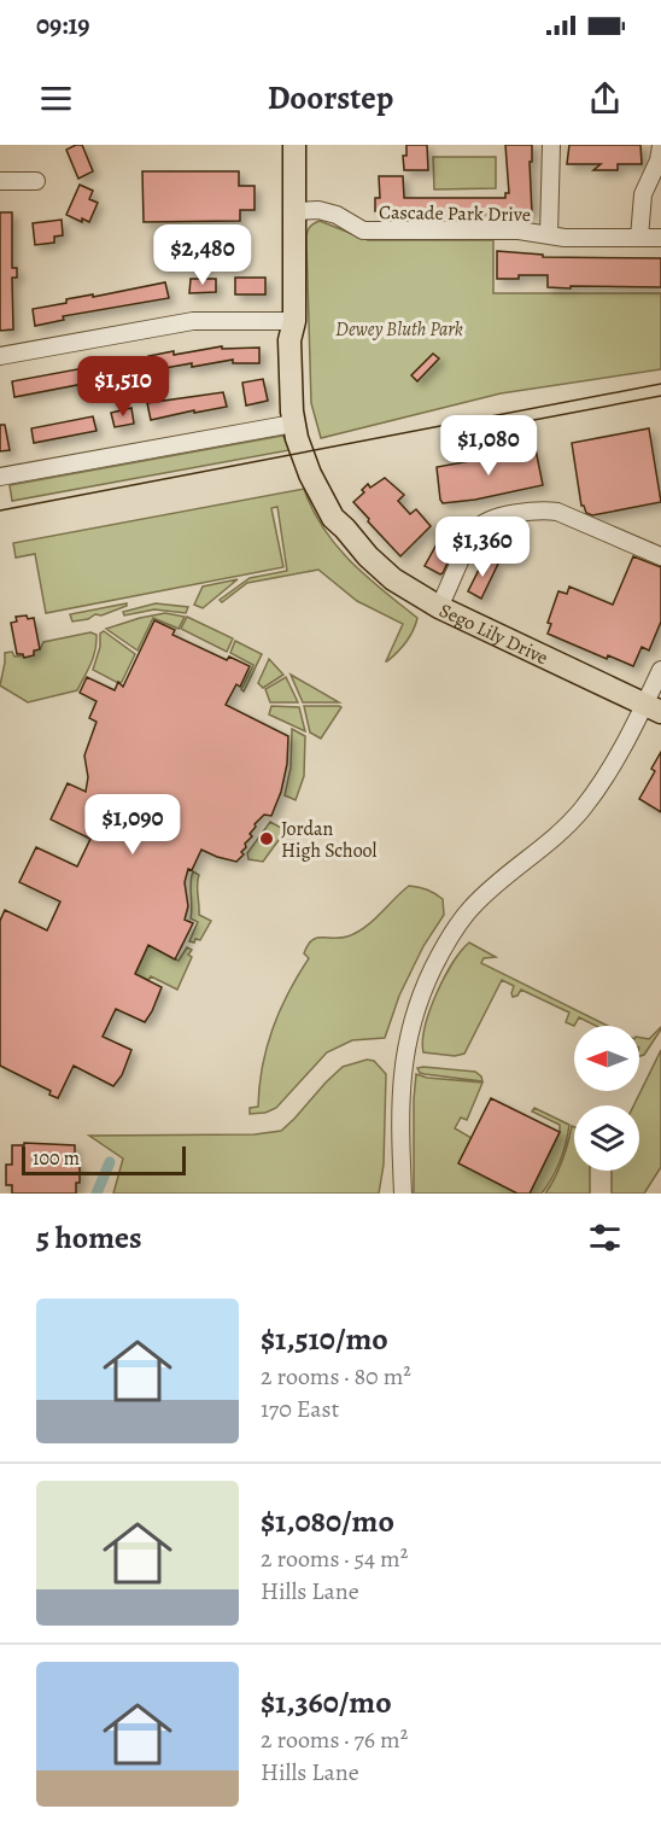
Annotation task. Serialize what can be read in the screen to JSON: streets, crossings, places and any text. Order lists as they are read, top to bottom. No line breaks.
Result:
{"streets":{"main road":["Sego Lily Drive"],"street":["Cascade Park Drive"]},"crossings":[["Cascade Park Drive","Sego Lily Drive"]],"parks":["Dewey Bluth Park"],"places":["Jordan High School"],"scale_bar":"100 m","north":"left","page":{"status":"09:19","header":"Doorstep","price":["$2,480","$1,510","$1,080","$1,360","$1,090"],"scale":"100 m","heading":"5 homes","list":[{"name":"$1,510/mo","note":"2 rooms · 80 m² · 170 East"},{"name":"$1,080/mo","note":"2 rooms · 54 m² · Hills Lane"},{"name":"$1,360/mo","note":"2 rooms · 76 m² · Hills Lane"}]}}
